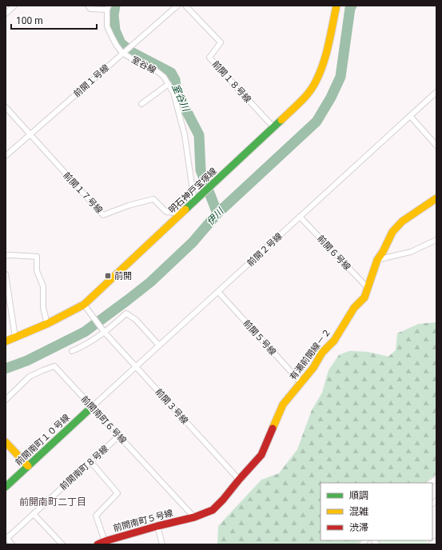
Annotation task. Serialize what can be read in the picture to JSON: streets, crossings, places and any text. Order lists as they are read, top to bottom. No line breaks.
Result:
{"streets":{"street":["室谷線","前開１号線","前開１８号線","明石神戸宝塚線","前開１７号線","前開２号線","前開６号線","前開５号線","有瀬前開線－２","前開３号線","前開南町６号線","前開南町１０号線","前開南町８号線","前開南町５号線"]},"crossings":[["室谷線","前開１号線"],["室谷線","明石神戸宝塚線"],["前開１号線","前開１７号線"],["前開１８号線","明石神戸宝塚線"],["明石神戸宝塚線","前開１７号線"],["明石神戸宝塚線","前開３号線"],["前開２号線","前開６号線"],["前開２号線","前開５号線"],["前開２号線","前開３号線"],["前開２号線","前開南町６号線"],["前開２号線","前開南町１０号線"],["前開６号線","有瀬前開線－２"],["前開５号線","有瀬前開線－２"],["有瀬前開線－２","前開３号線"],["有瀬前開線－２","前開南町６号線"],["有瀬前開線－２","前開南町５号線"],["前開南町６号線","前開南町１０号線"],["前開南町６号線","前開南町８号線"],["前開南町６号線","前開南町５号線"]],"districts":["前開南町二丁目"],"water":["室谷川","伊川"],"places":{"transit":["前開"]},"legend":["順調","混雑","渋滞"],"scale_bar":"100 m"}
